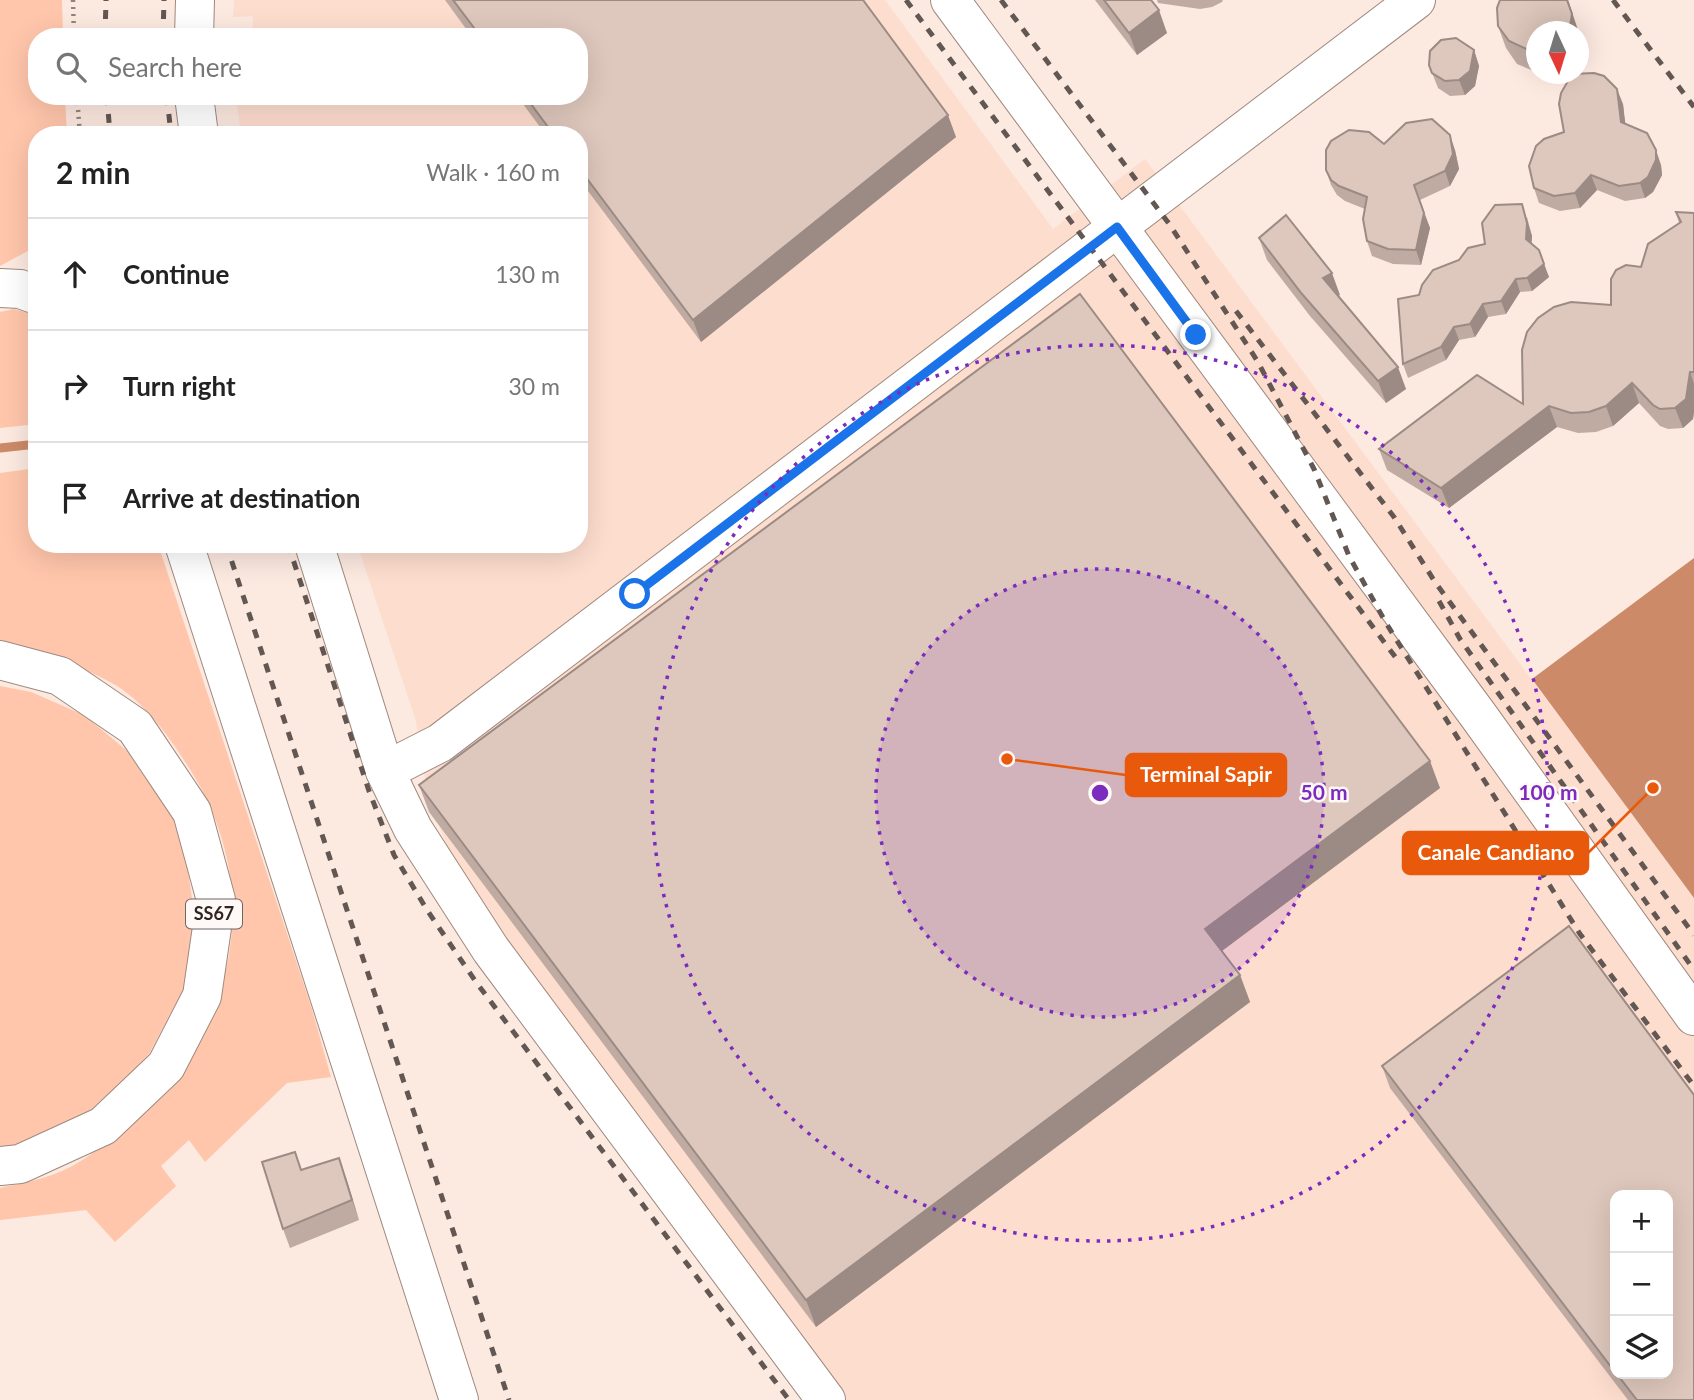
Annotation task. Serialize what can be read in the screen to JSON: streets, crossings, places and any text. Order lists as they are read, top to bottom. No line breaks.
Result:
{"streets":{"main road":["SS67"]},"places":["Terminal Sapir","Canale Candiano"],"north":"bottom","page":{"search":"Search here","heading":["2 min","Walk · 160 m"],"list":[["Continue","130 m"],["Turn right","30 m"],"Arrive at destination"],"map_buttons":["+","−"]},"rings":["50 m","100 m"]}
